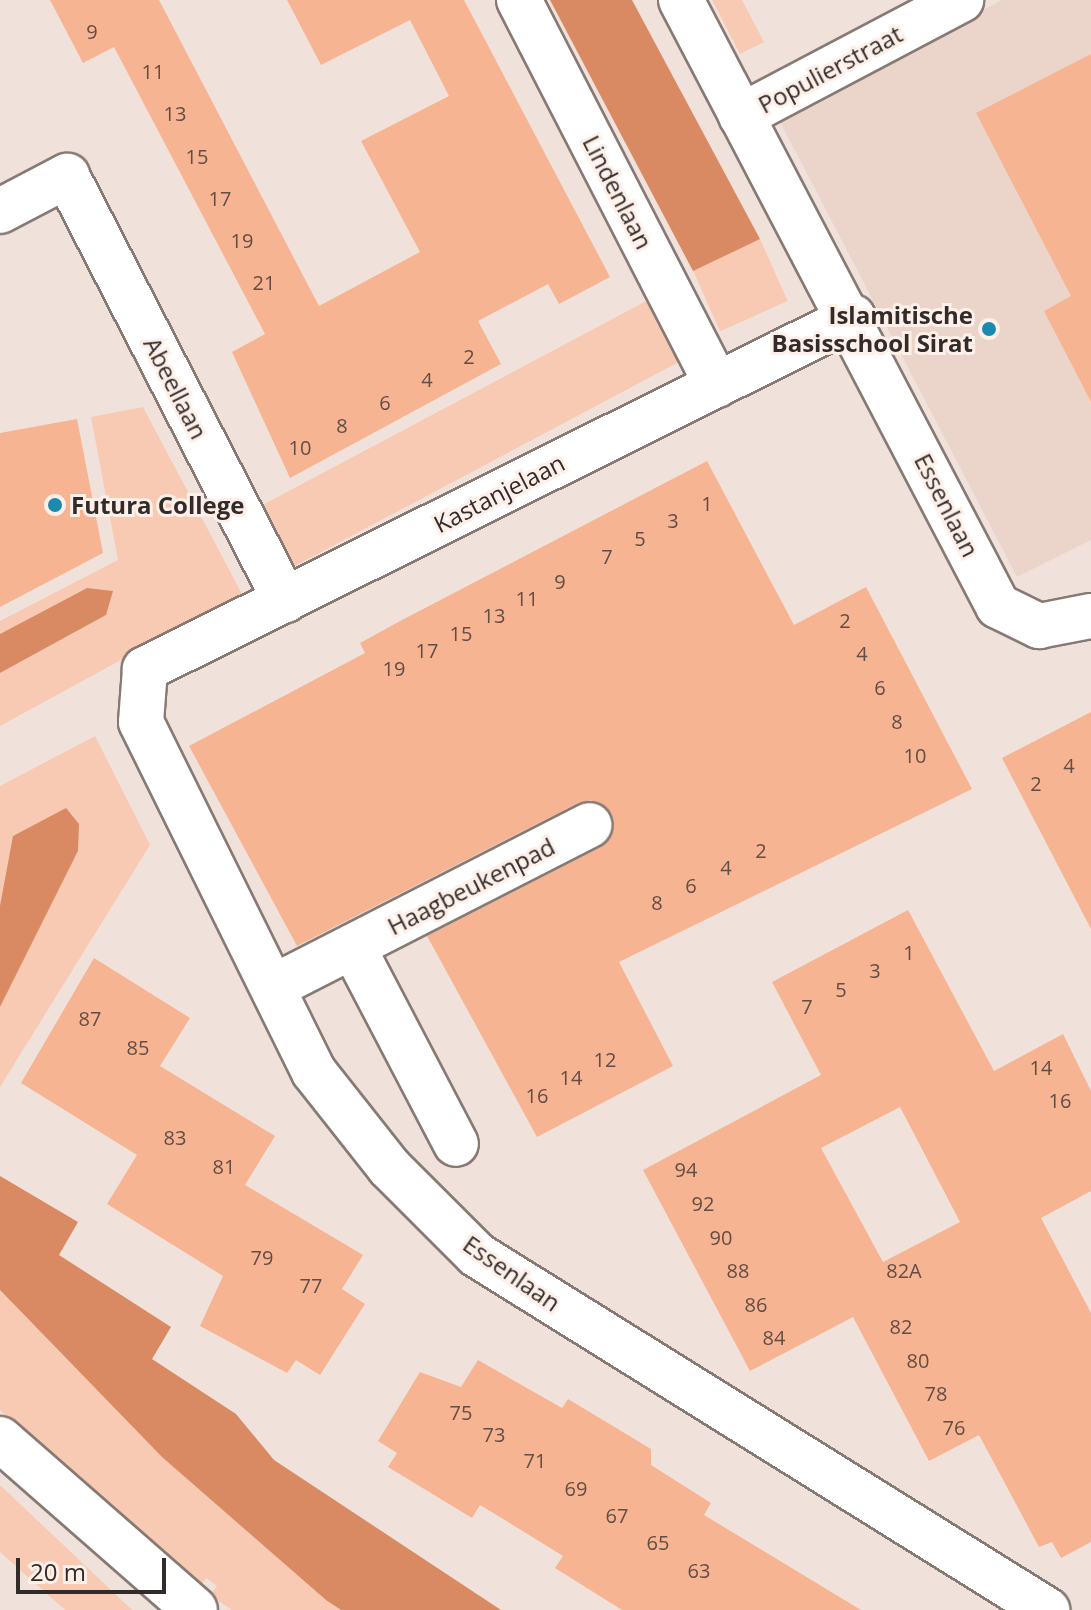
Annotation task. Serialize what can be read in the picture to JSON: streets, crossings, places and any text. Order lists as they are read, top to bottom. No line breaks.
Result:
{"streets":{"street":["Populierstraat","Lindenlaan","Abeellaan","Kastanjelaan","Essenlaan","Haagbeukenpad"]},"crossings":[["Lindenlaan","Kastanjelaan"],["Abeellaan","Kastanjelaan"],["Kastanjelaan","Essenlaan"],["Essenlaan","Haagbeukenpad"]],"places":["Islamitische Basisschool Sirat","Futura College"],"house_numbers":["9","11","13","15","17","19","21","2","4","6","8","10","1","3","5","7","9","11","13","2","15","17","4","19","6","8","10","4","2","2","4","6","8","1","3","5","7","87","85","12","14","14","16","16","83","81","94","92","90","79","88","82A","77","86","82","84","80","78","75","76","73","71","69","67","65","63"],"scale_bar":"20 m"}
